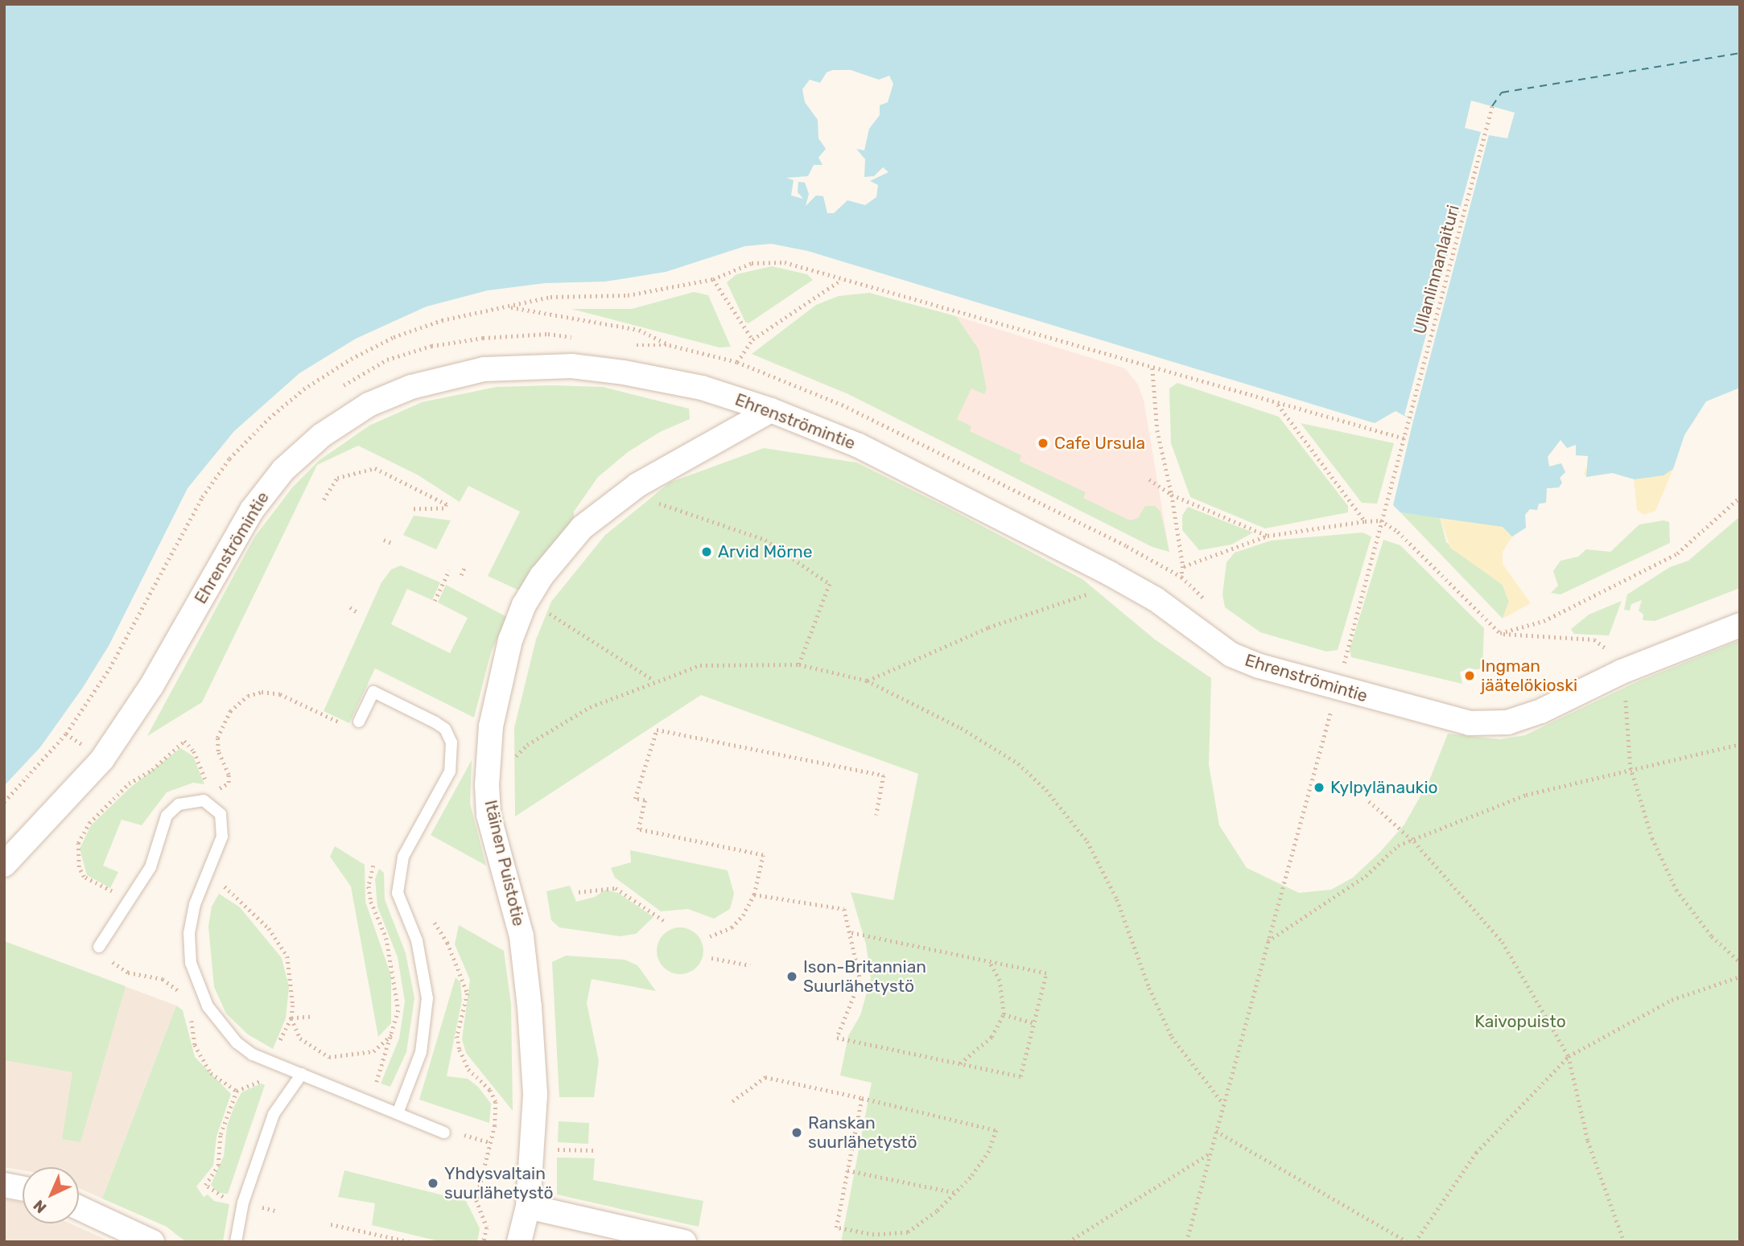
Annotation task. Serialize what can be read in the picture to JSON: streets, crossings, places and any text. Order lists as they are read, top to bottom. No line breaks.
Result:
{"streets":{"street":["Ehrenströmintie","Itäinen Puistotie"],"path":["Ullanlinnanlaituri"]},"crossings":[["Ullanlinnanlaituri","Ehrenströmintie"],["Ehrenströmintie","Itäinen Puistotie"]],"parks":["Kaivopuisto"],"places":["Cafe Ursula","Arvid Mörne","Ingman jäätelökioski","Kylpylänaukio","Ison-Britannian Suurlähetystö","Ranskan suurlähetystö","Yhdysvaltain suurlähetystö"],"north":"bottom left"}
